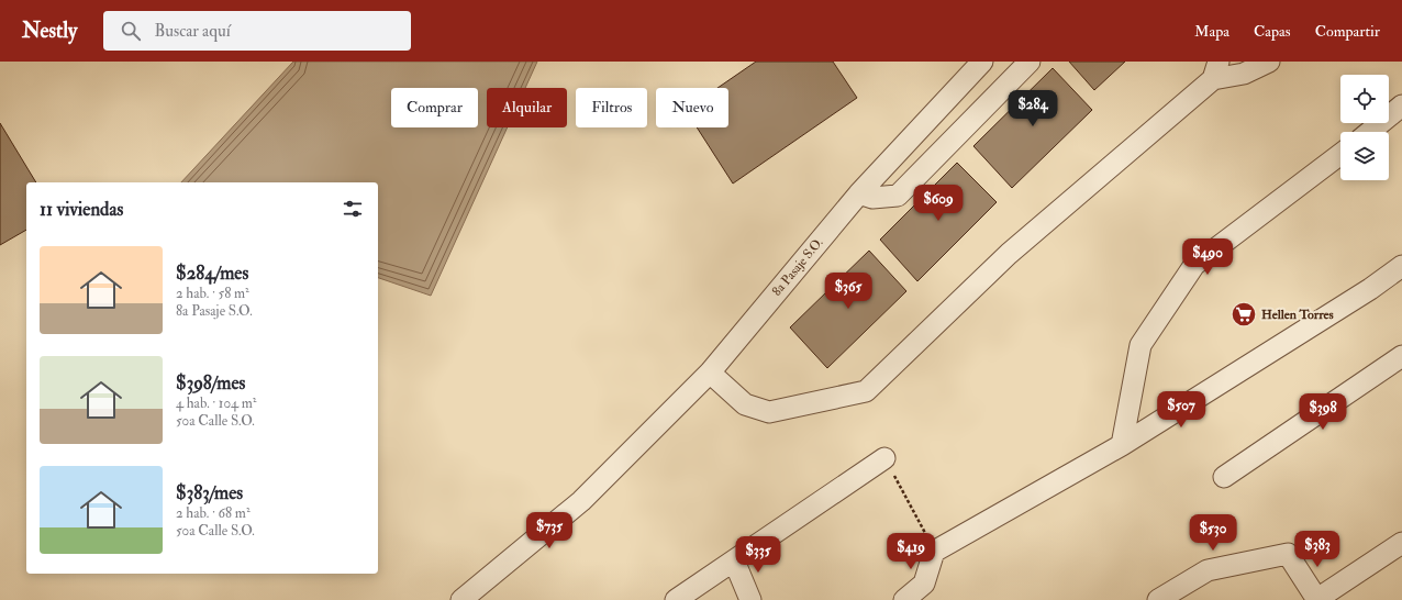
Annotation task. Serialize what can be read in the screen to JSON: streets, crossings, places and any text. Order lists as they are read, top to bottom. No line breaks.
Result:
{"streets":{"street":["8a Pasaje S.O."]},"places":{"supermarket":["Hellen Torres"]},"page":{"header":"Nestly","search":"Buscar aquí","nav":["Mapa","Capas","Compartir"],"chip":["Comprar","Alquilar","Filtros","Nuevo"],"price":["$284","$609","$490","$365","$507","$398","$735","$530","$383","$419","$335"],"heading":"11 viviendas","list":[{"name":"$284/mes","note":"2 hab. · 58 m² · 8a Pasaje S.O."},{"name":"$398/mes","note":"4 hab. · 104 m² · 50a Calle S.O."},{"name":"$383/mes","note":"2 hab. · 68 m² · 50a Calle S.O."}]}}
